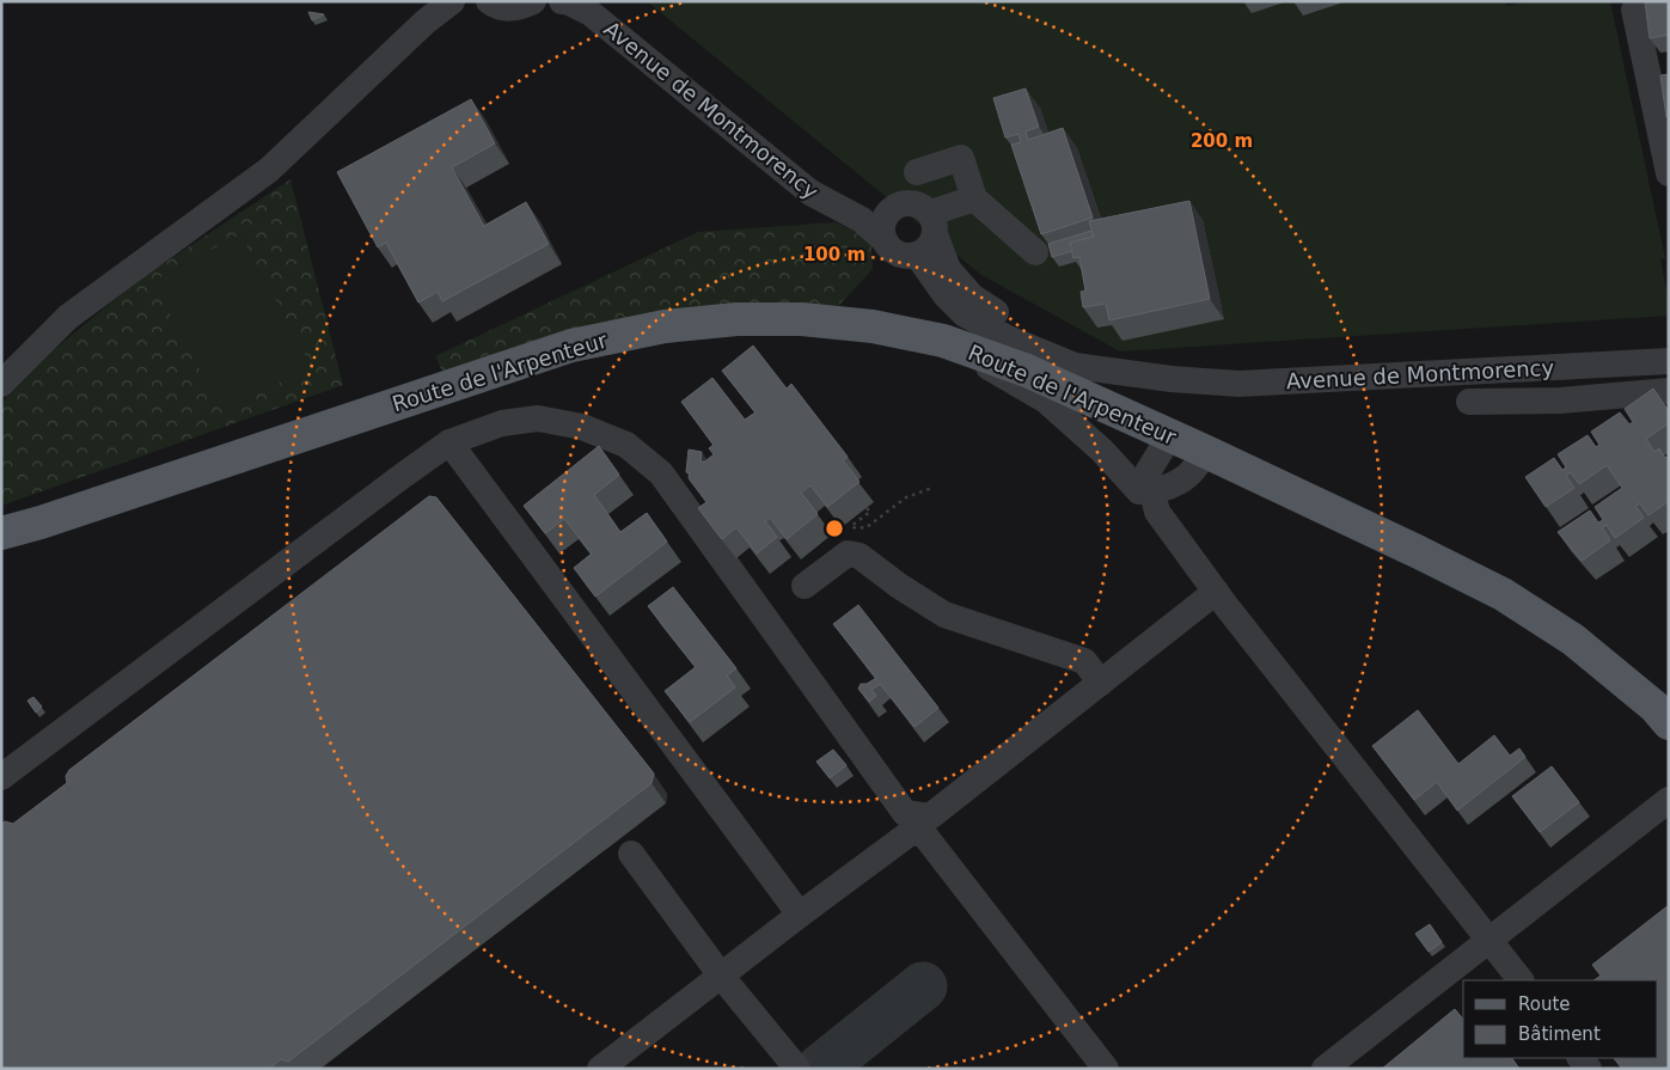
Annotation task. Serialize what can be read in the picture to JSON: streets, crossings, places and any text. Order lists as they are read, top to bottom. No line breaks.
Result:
{"streets":{"main road":["Route de l'Arpenteur"],"street":["Avenue de Montmorency"]},"legend":["Route","Bâtiment"],"rings":["200 m","100 m"]}
